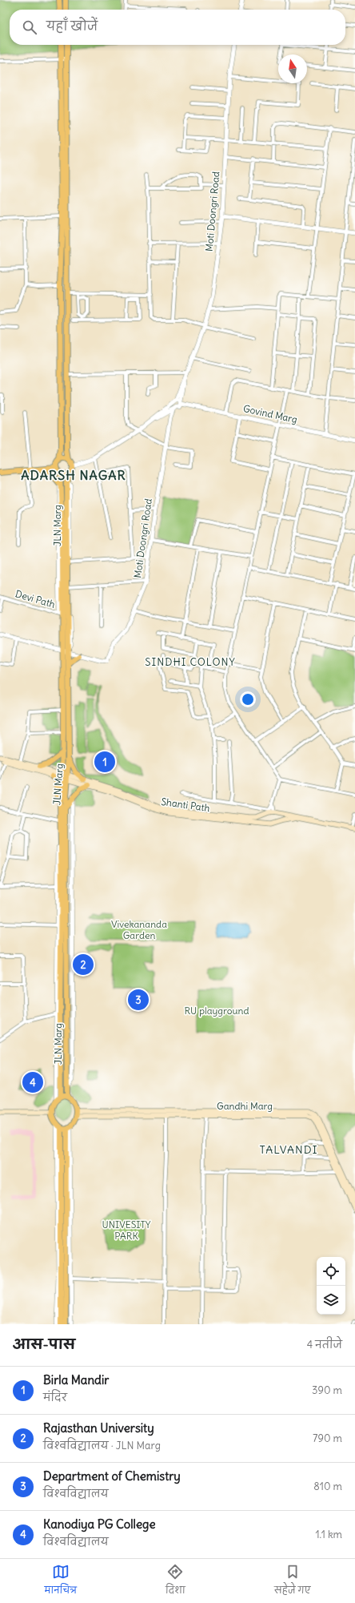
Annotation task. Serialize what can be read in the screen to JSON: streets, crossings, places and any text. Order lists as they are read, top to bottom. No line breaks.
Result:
{"streets":{"main road":["JLN Marg","Shanti Path","Gandhi Marg"],"street":["Moti Doongri Road","Govind Marg","Devi Path"]},"crossings":[["Moti Doongri Road","Govind Marg"],["Moti Doongri Road","JLN Marg"],["JLN Marg","Devi Path"],["JLN Marg","Shanti Path"],["JLN Marg","Gandhi Marg"]],"districts":["ADARSH NAGAR","SINDHI COLONY","TALVANDI"],"parks":["Vivekananda Garden","RU playground","UNIVESITY PARK"],"north":"top","page":{"search":"यहाँ खोजें","pins":["1","2","3","4"],"heading":["आस-पास","4 नतीजे"],"list":[{"mark":"1","name":"Birla Mandir","note":"मंदिर","value":"390 m"},{"mark":"2","name":"Rajasthan University","note":"विश्वविद्यालय · JLN Marg","value":"790 m"},{"mark":"3","name":"Department of Chemistry","note":"विश्वविद्यालय","value":"810 m"},{"mark":"4","name":"Kanodiya PG College","note":"विश्वविद्यालय","value":"1.1 km"}],"nav":["मानचित्र","दिशा","सहेजे गए"]}}
